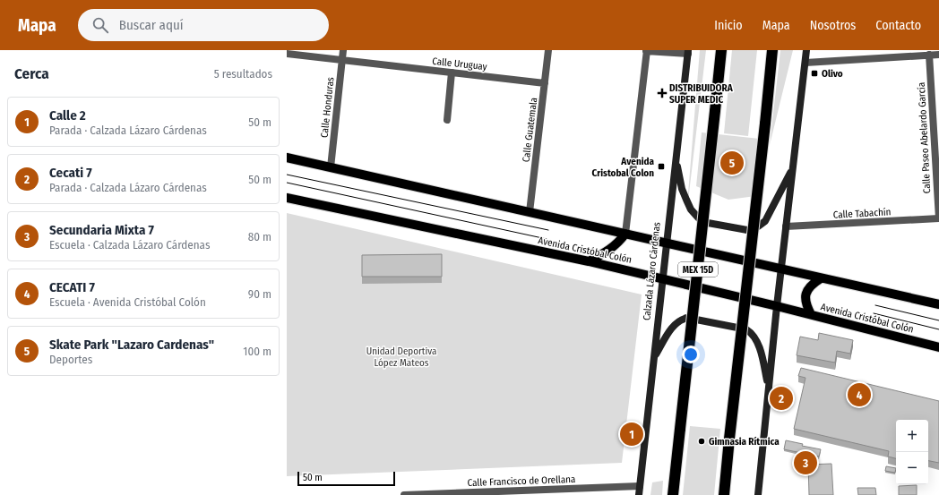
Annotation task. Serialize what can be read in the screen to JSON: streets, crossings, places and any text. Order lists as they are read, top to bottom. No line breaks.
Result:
{"streets":{"highway":["MEX 15D"],"main road":["Avenida Cristóbal Colón","Calzada Lázaro Cárdenas"],"street":["Calle Uruguay","Calle Honduras","Calle Guatemala","Calle Paseo Abelardo García","Calle Tabachín","Calle Francisco de Orellana"]},"crossings":[["Calle Uruguay","Calle Honduras"],["Calle Uruguay","Calle Guatemala"],["Calle Paseo Abelardo García","Calle Tabachín"],["Avenida Cristóbal Colón","Calzada Lázaro Cárdenas"],["Calzada Lázaro Cárdenas","Calle Francisco de Orellana"]],"parks":["Unidad Deportiva López Mateos"],"places":{"transit":["Olivo","Avenida Cristobal Colon"],"health":["DISTRIBUIDORA SUPER MEDIC"],"other":["Gimnasia Rítmica"]},"scale_bar":"50 m","page":{"header":"Mapa","search":"Buscar aquí","nav":["Inicio","Mapa","Nosotros","Contacto"],"heading":["Cerca","5 resultados"],"list":[{"mark":"1","name":"Calle 2","note":"Parada · Calzada Lázaro Cárdenas","value":"50 m"},{"mark":"2","name":"Cecati 7","note":"Parada · Calzada Lázaro Cárdenas","value":"50 m"},{"mark":"3","name":"Secundaria Mixta 7","note":"Escuela · Calzada Lázaro Cárdenas","value":"80 m"},{"mark":"4","name":"CECATI 7","note":"Escuela · Avenida Cristóbal Colón","value":"90 m"},{"mark":"5","name":"Skate Park \"Lazaro Cardenas\"","note":"Deportes","value":"100 m"}],"pins":["5","4","2","1","3"],"map_buttons":["+","−"],"scale":"50 m"}}
